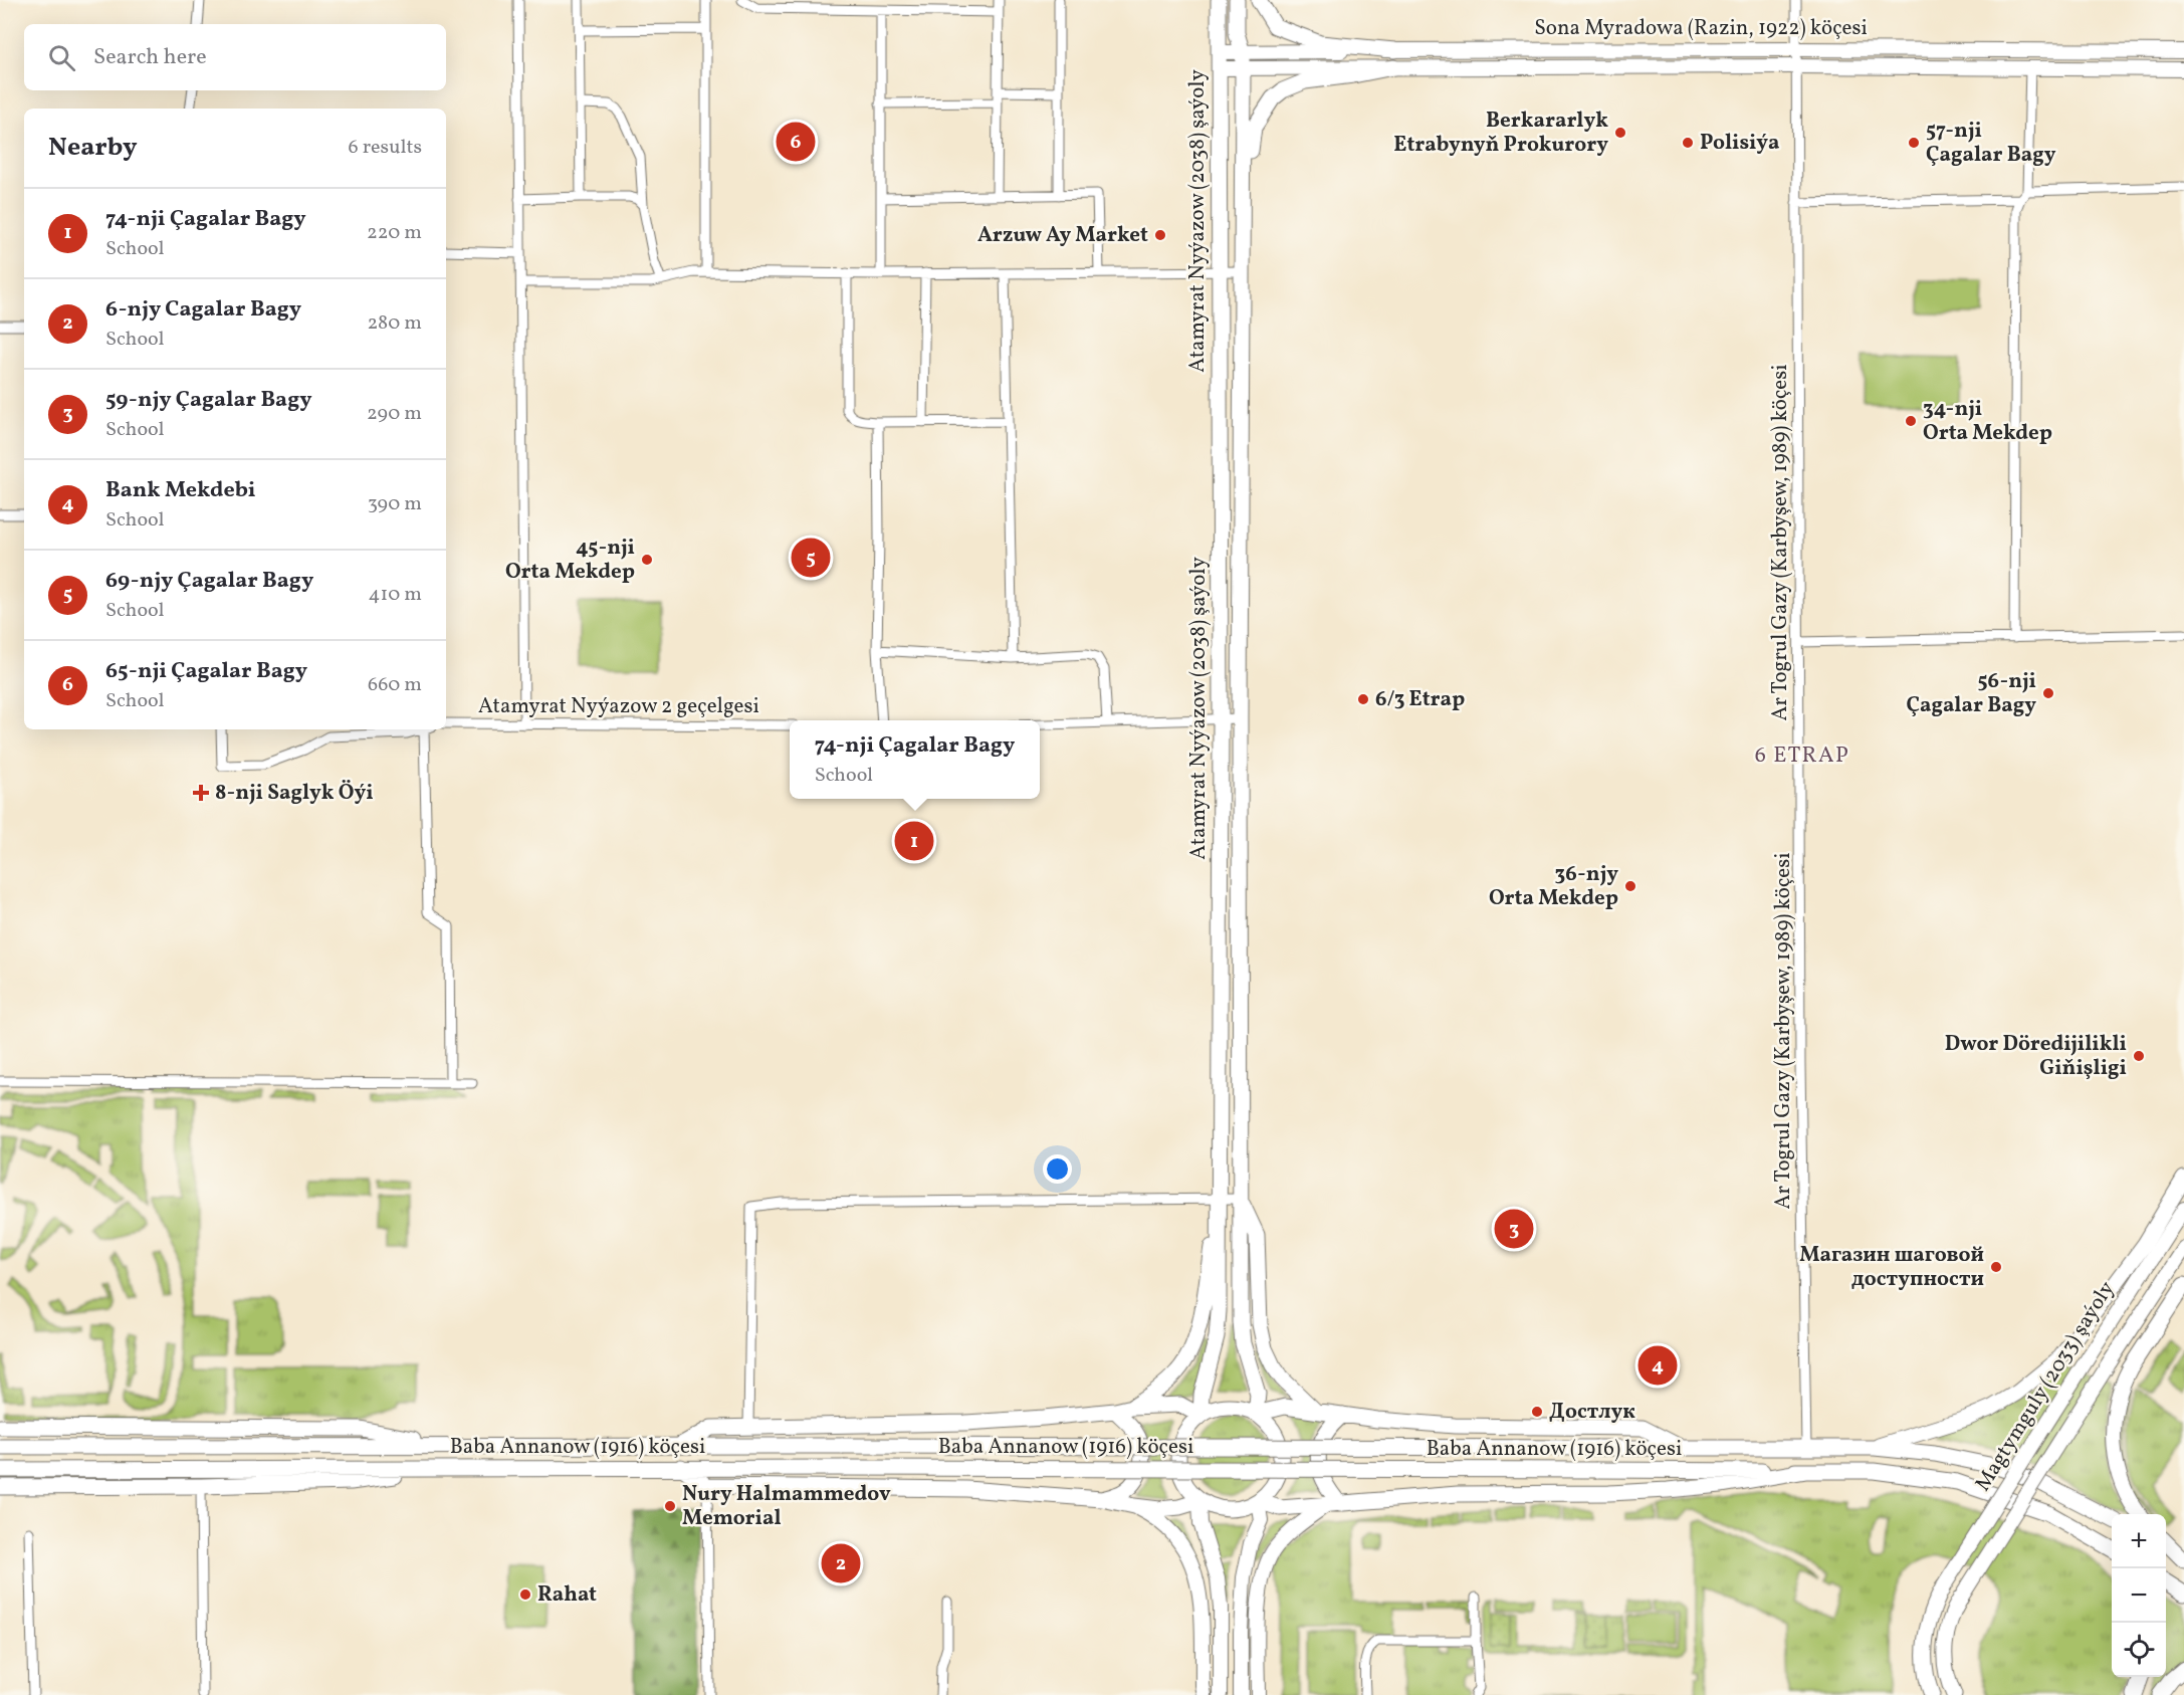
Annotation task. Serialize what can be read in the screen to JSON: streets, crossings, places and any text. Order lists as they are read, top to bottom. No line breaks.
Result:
{"streets":{"main road":["Sona Myradowa (Razin, 1922) köçesi","Atamyrat Nyýazow (2038) şaýoly","Magtymguly (2033) şaýoly","Baba Annanow (1916) köçesi"],"street":["Ar Togrul Gazy (Karbyşew, 1989) köçesi","Atamyrat Nyýazow 2 geçelgesi"]},"crossings":[["Sona Myradowa (Razin, 1922) köçesi","Atamyrat Nyýazow (2038) şaýoly"],["Sona Myradowa (Razin, 1922) köçesi","Ar Togrul Gazy (Karbyşew, 1989) köçesi"],["Ar Togrul Gazy (Karbyşew, 1989) köçesi","Baba Annanow (1916) köçesi"]],"districts":["6 ETRAP"],"places":{"other":["Berkararlyk Etrabynyň Prokurory","Polisiýa","57-nji Çagalar Bagy","Arzuw Ay Market","34-nji Orta Mekdep","45-nji Orta Mekdep","56-nji Çagalar Bagy","6/3 Etrap","36-njy Orta Mekdep","Dwor Döredijilikli Giňişligi","Магазин шаговой доступности","Достлук","Nury Halmammedov Memorial","Rahat"],"health":["8-nji Saglyk Öýi"]},"page":{"search":"Search here","heading":["Nearby","6 results"],"pins":["6","5","1","3","4","2"],"list":[{"mark":"1","name":"74-nji Çagalar Bagy","note":"School","value":"220 m"},{"mark":"2","name":"6-njy Cagalar Bagy","note":"School","value":"280 m"},{"mark":"3","name":"59-njy Çagalar Bagy","note":"School","value":"290 m"},{"mark":"4","name":"Bank Mekdebi","note":"School","value":"390 m"},{"mark":"5","name":"69-njy Çagalar Bagy","note":"School","value":"410 m"},{"mark":"6","name":"65-nji Çagalar Bagy","note":"School","value":"660 m"}],"popup":["74-nji Çagalar Bagy","School"],"map_buttons":["+","−"]}}
